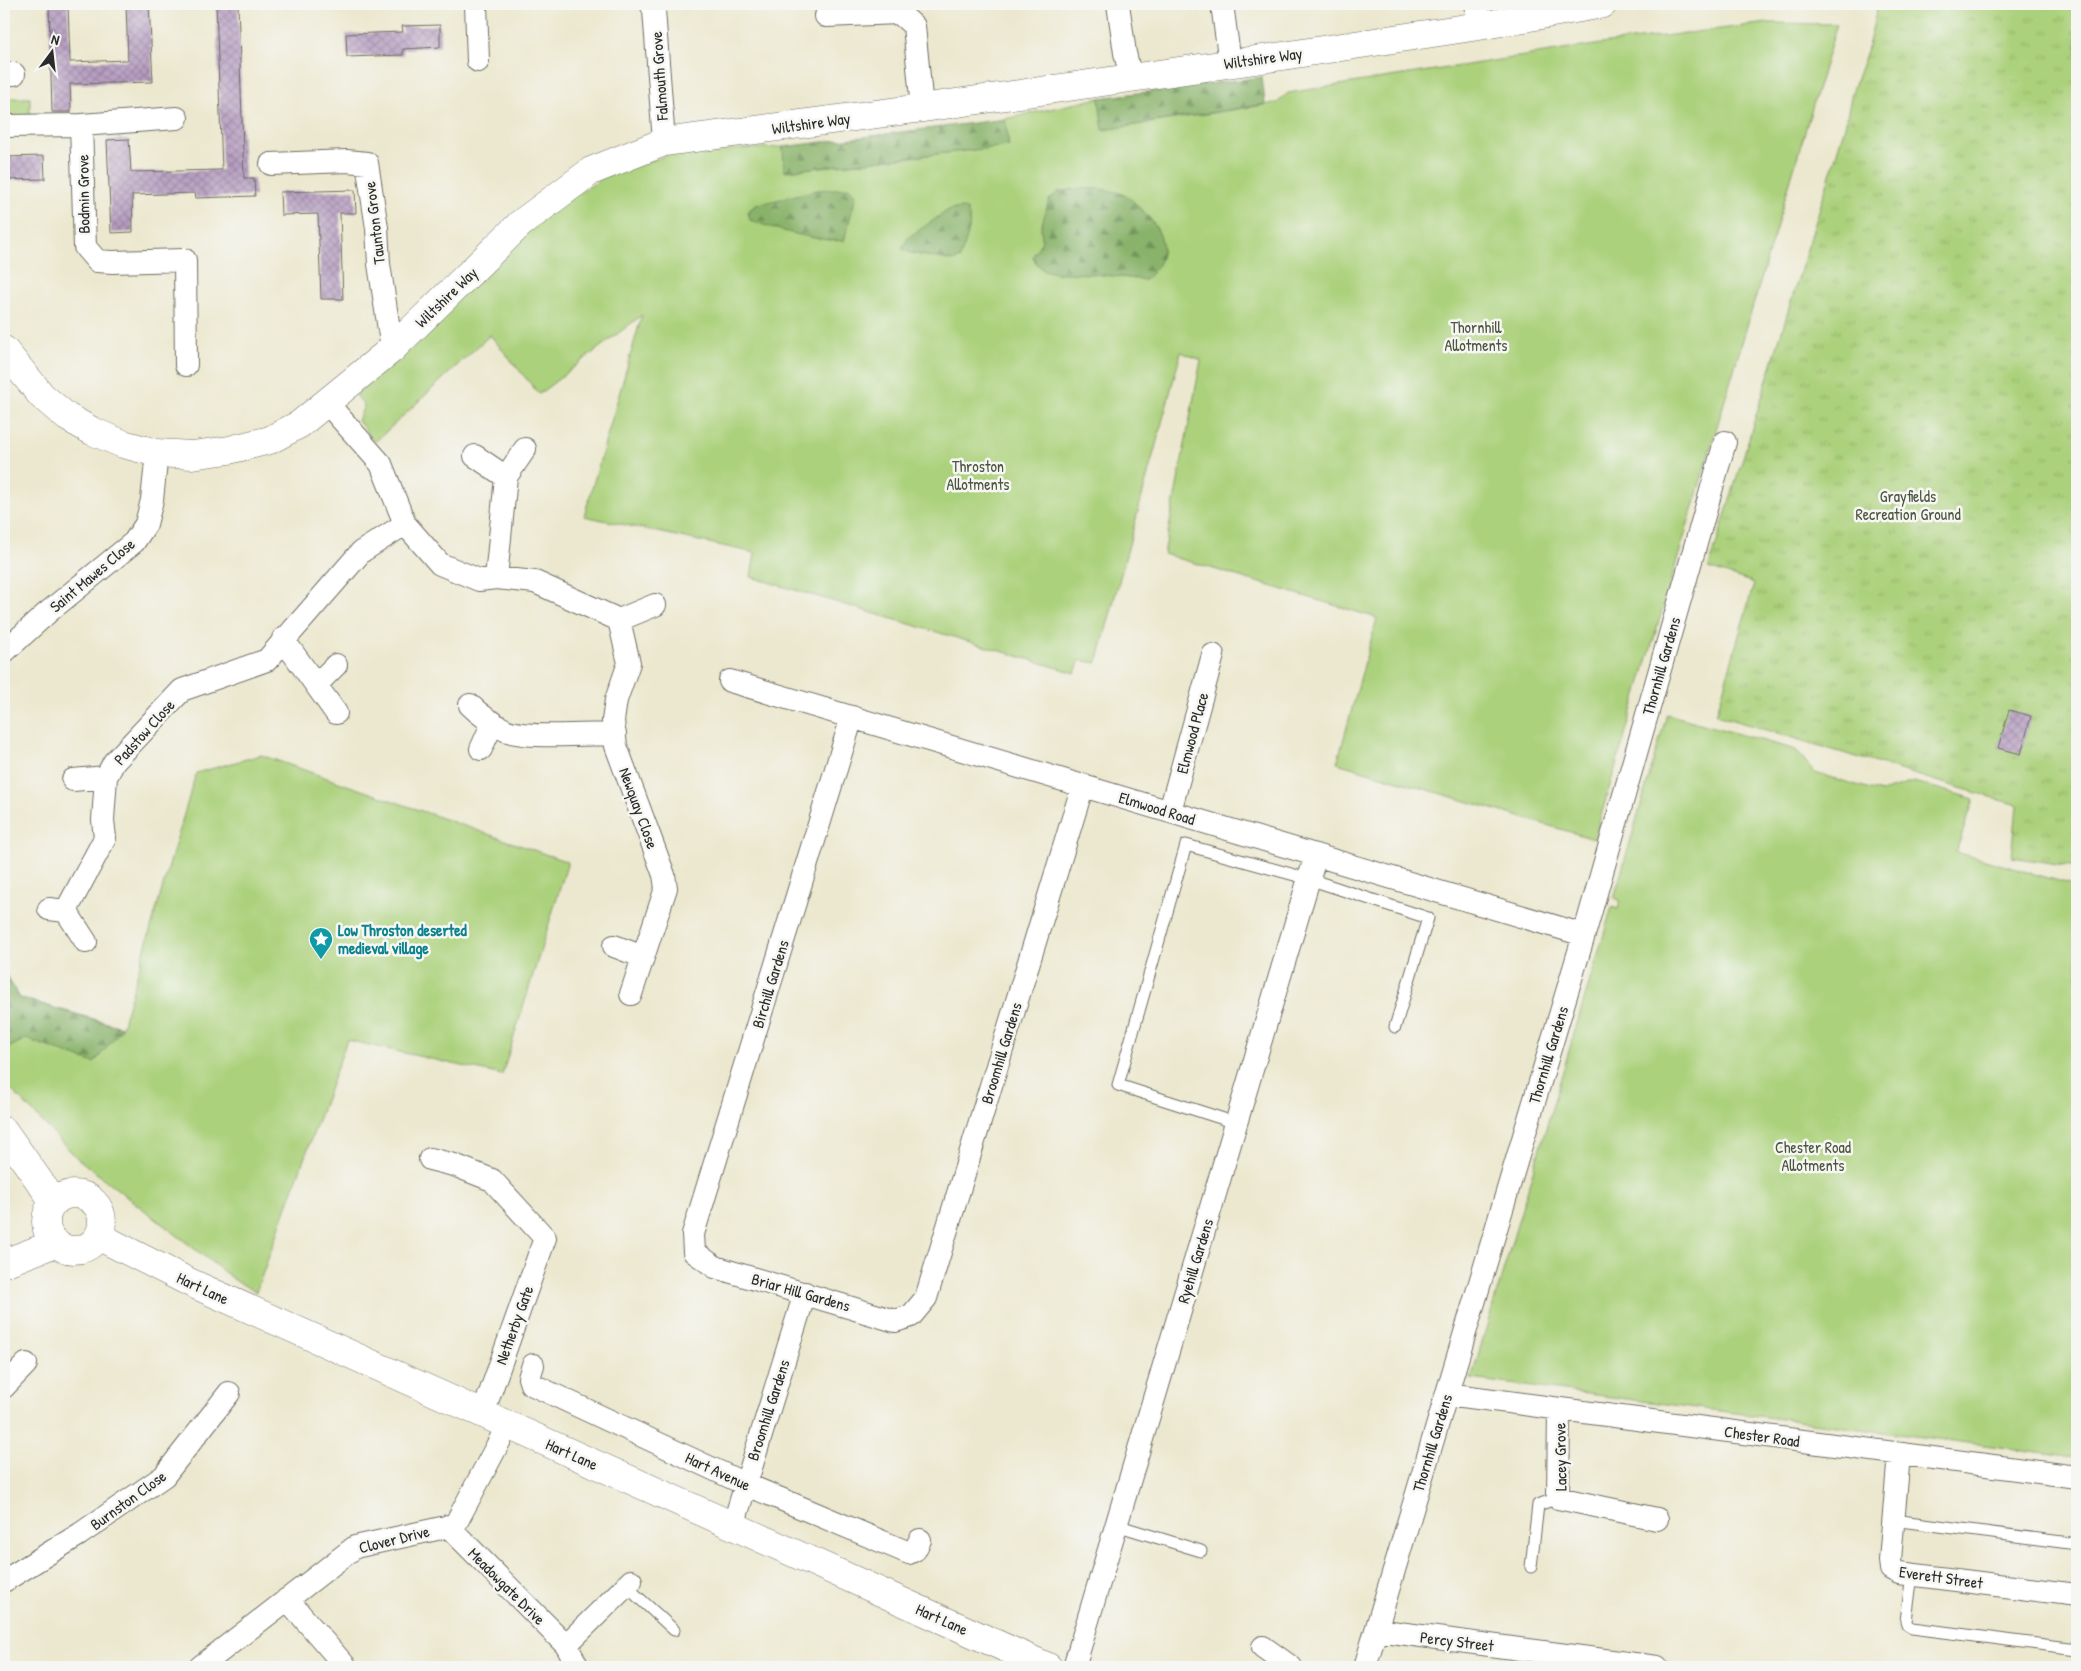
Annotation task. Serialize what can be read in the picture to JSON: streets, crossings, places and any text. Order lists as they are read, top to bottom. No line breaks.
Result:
{"streets":{"street":["Wiltshire Way","Falmouth Grove","Bodmin Grove","Taunton Grove","Saint Mawes Close","Thornhill Gardens","Padstow Close","Elmwood Place","Newquay Close","Elmwood Road","Birchill Gardens","Broomhill Gardens","Ryehill Gardens","Hart Lane","Briar Hill Gardens","Netherby Gate","Chester Road","Lacey Grove","Hart Avenue","Burnston Close","Clover Drive","Everett Street","Meadowgate Drive","Percy Street"]},"crossings":[["Wiltshire Way","Falmouth Grove"],["Wiltshire Way","Taunton Grove"],["Wiltshire Way","Saint Mawes Close"],["Thornhill Gardens","Elmwood Road"],["Thornhill Gardens","Chester Road"],["Thornhill Gardens","Percy Street"],["Elmwood Place","Elmwood Road"],["Elmwood Road","Birchill Gardens"],["Elmwood Road","Broomhill Gardens"],["Elmwood Road","Ryehill Gardens"],["Birchill Gardens","Briar Hill Gardens"],["Broomhill Gardens","Hart Lane"],["Broomhill Gardens","Briar Hill Gardens"],["Broomhill Gardens","Hart Avenue"],["Hart Lane","Netherby Gate"],["Hart Lane","Clover Drive"],["Chester Road","Lacey Grove"],["Chester Road","Everett Street"],["Clover Drive","Meadowgate Drive"]],"parks":["Thornhill Allotments","Throston Allotments","Grayfields Recreation Ground","Chester Road Allotments"],"places":{"place":["Low Throston deserted medieval village"]},"north":"top"}
